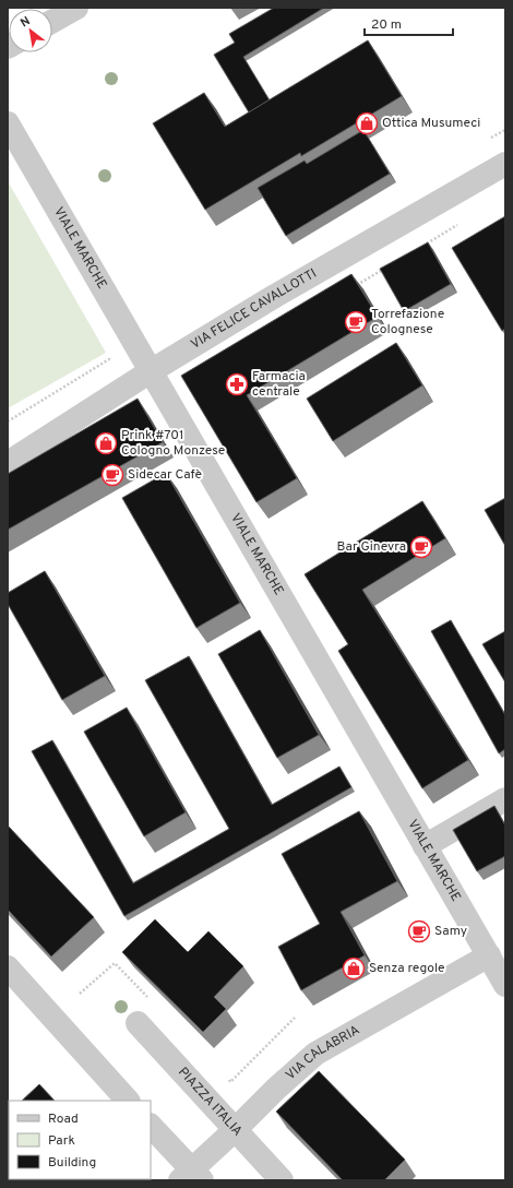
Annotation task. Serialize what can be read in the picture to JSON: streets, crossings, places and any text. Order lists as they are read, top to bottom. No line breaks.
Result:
{"streets":{"street":["VIALE MARCHE","VIA FELICE CAVALLOTTI","VIA CALABRIA","PIAZZA ITALIA"]},"crossings":[["VIALE MARCHE","VIA FELICE CAVALLOTTI"],["VIALE MARCHE","VIA CALABRIA"],["VIA CALABRIA","PIAZZA ITALIA"]],"places":{"shop":["Ottica Musumeci","Prink #701 Cologno Monzese","Senza regole"],"cafe":["Torrefazione Colognese","Sidecar Cafè","Bar Ginevra","Samy"],"pharmacy":["Farmacia centrale"]},"legend":["Road","Park","Building"],"scale_bar":"20 m","north":"top left"}
